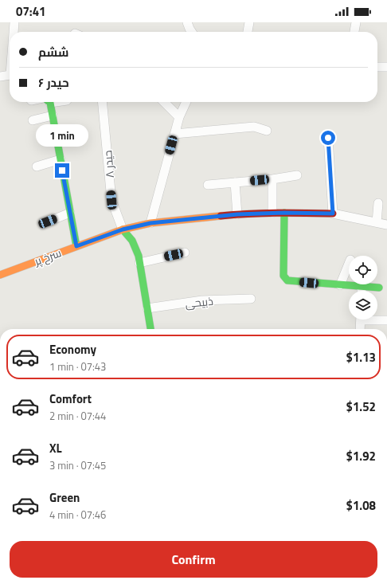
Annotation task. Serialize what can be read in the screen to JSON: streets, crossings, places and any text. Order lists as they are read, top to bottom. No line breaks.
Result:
{"streets":{"street":["حیدر ۸","سرخ پر","ذبیحی"]},"crossings":[["حیدر ۸","سرخ پر"]],"page":{"status":"07:41","banner":["ششم","حیدر ۶"],"bubble":"1 min","list":[{"name":"Economy","note":"1 min · 07:43","value":"$1.13"},{"name":"Comfort","note":"2 min · 07:44","value":"$1.52"},{"name":"XL","note":"3 min · 07:45","value":"$1.92"},{"name":"Green","note":"4 min · 07:46","value":"$1.08"}],"buttons":"Confirm"}}
